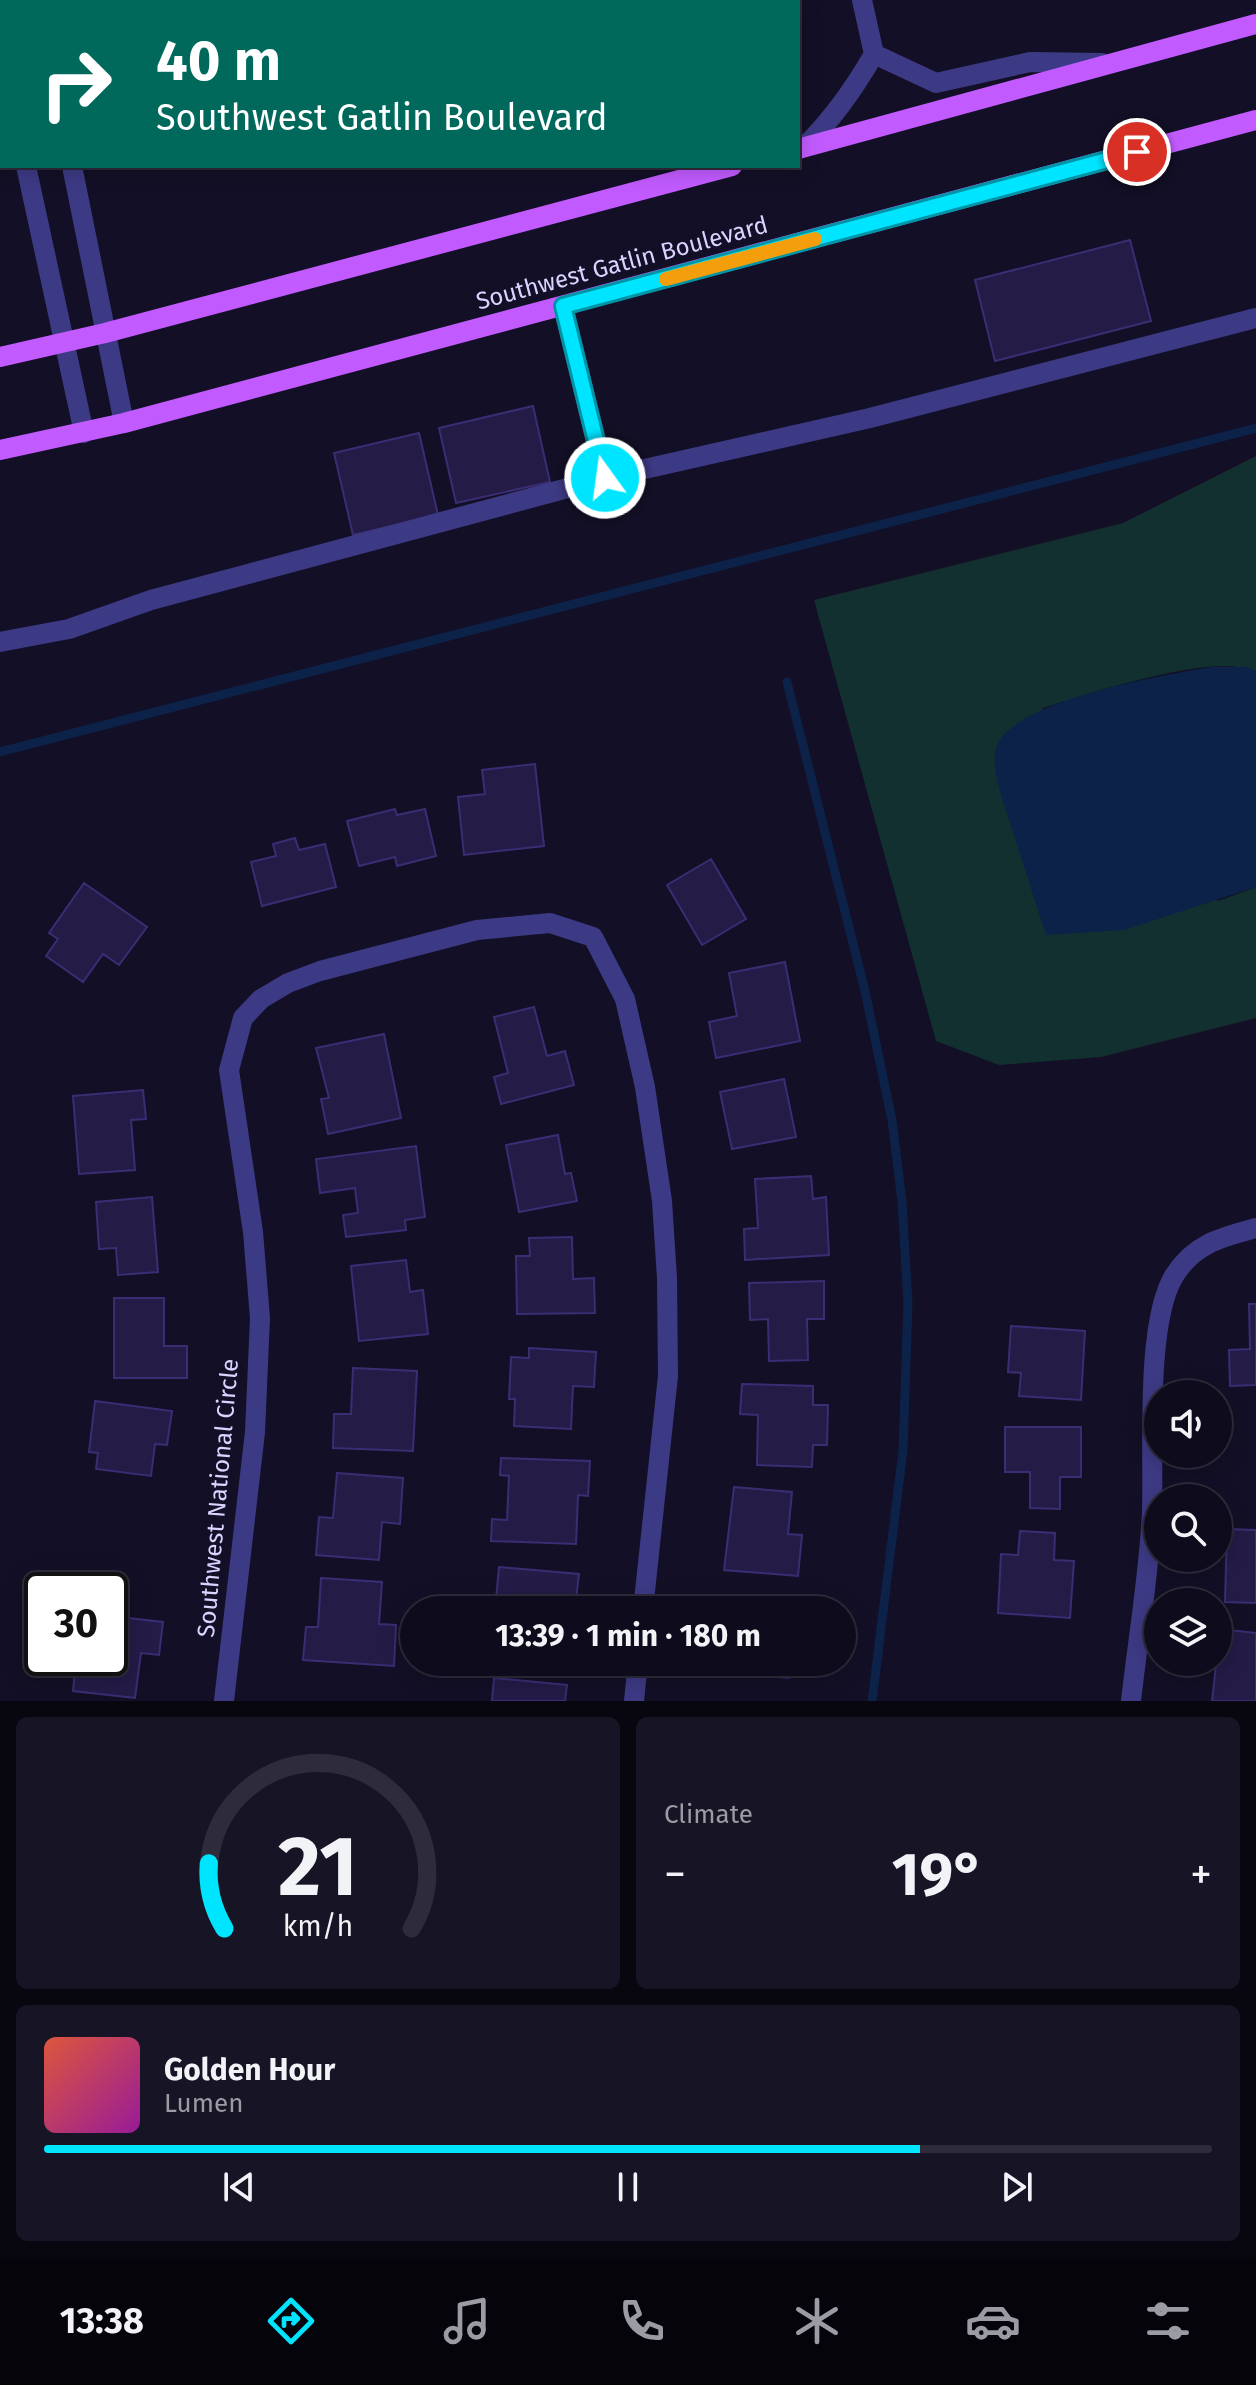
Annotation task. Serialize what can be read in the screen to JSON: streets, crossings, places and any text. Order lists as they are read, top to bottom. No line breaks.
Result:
{"streets":{"main road":["Southwest Gatlin Boulevard"],"street":["Southwest National Circle"]},"page":{"turn":["40 m","Southwest Gatlin Boulevard"],"limit":"30","trip":"13:39 · 1 min · 180 m","tile":"Climate","heat":["−","19°","+"],"song":["Golden Hour","Lumen"],"tabs":"13:38","gauge":["21","km/h"]}}
